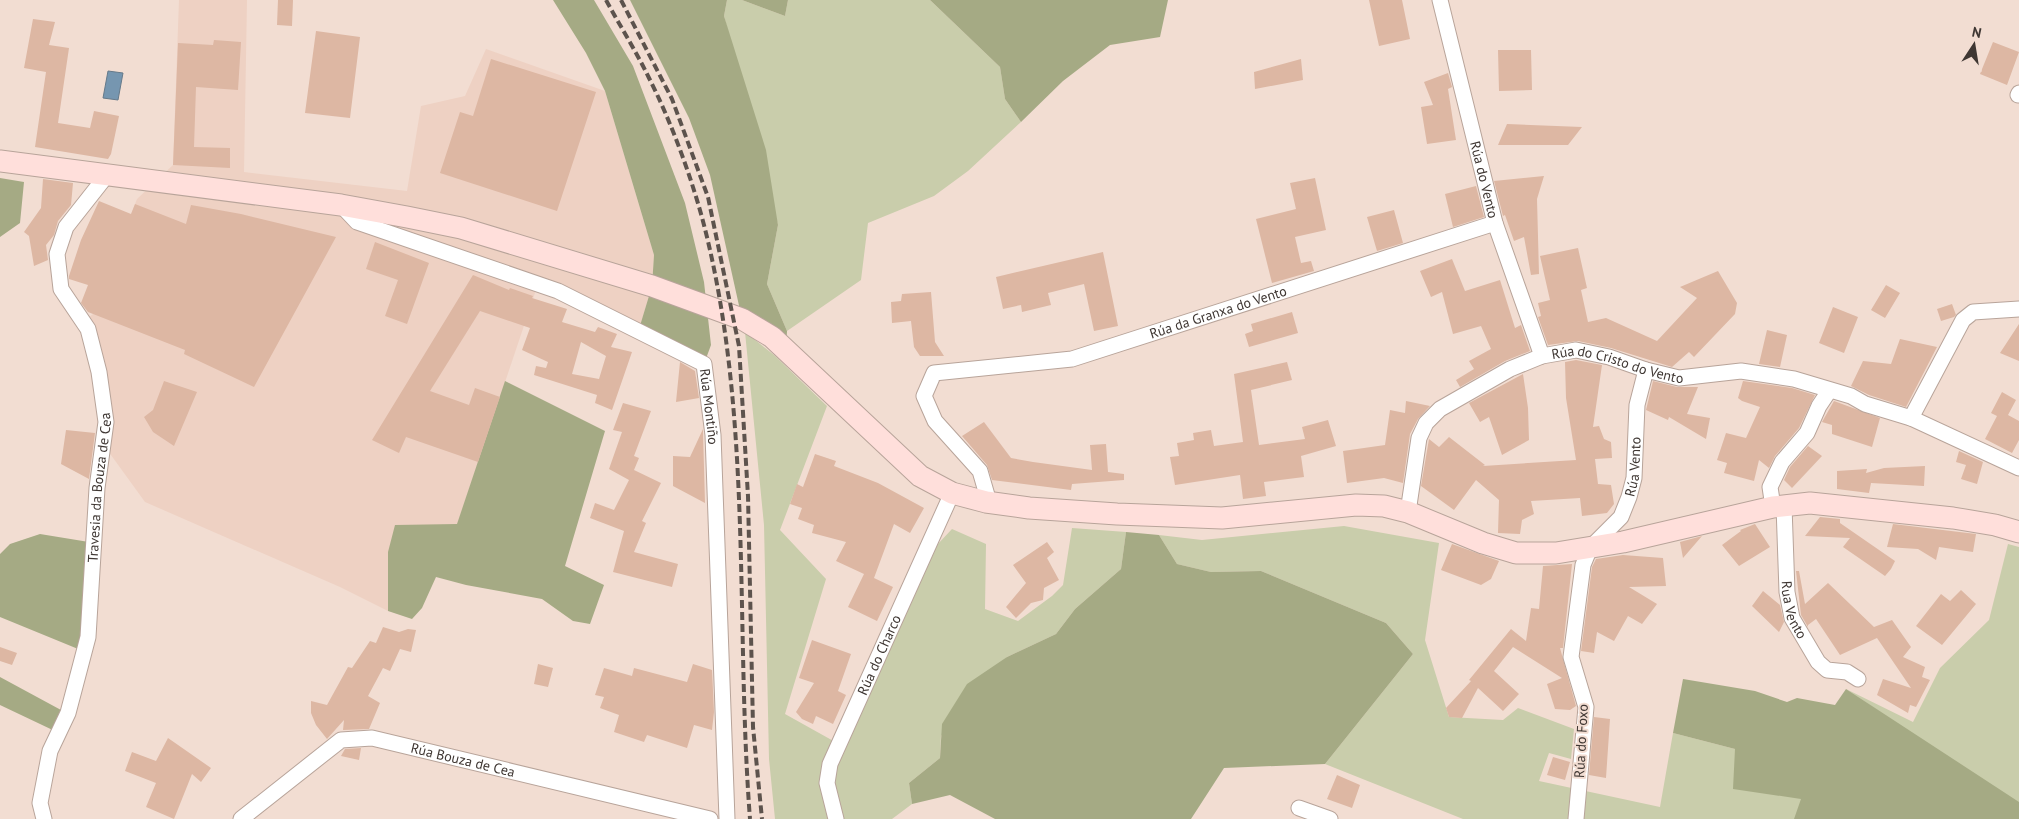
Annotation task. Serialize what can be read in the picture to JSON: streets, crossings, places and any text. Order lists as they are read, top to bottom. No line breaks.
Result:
{"streets":{"street":["Rúa do Vento","Rúa da Granxa do Vento","Rúa do Cristo do Vento","Rúa Montiño","Rúa Vento","Travesia da Bouza de Cea","Rua Vento","Rúa do Charco","Rúa do Foxo","Rúa Bouza de Cea"]},"crossings":[["Rúa do Vento","Rúa da Granxa do Vento"],["Rúa do Vento","Rúa do Cristo do Vento"],["Rúa do Cristo do Vento","Rúa Vento"],["Rúa Vento","Rúa do Foxo"]],"north":"top"}
